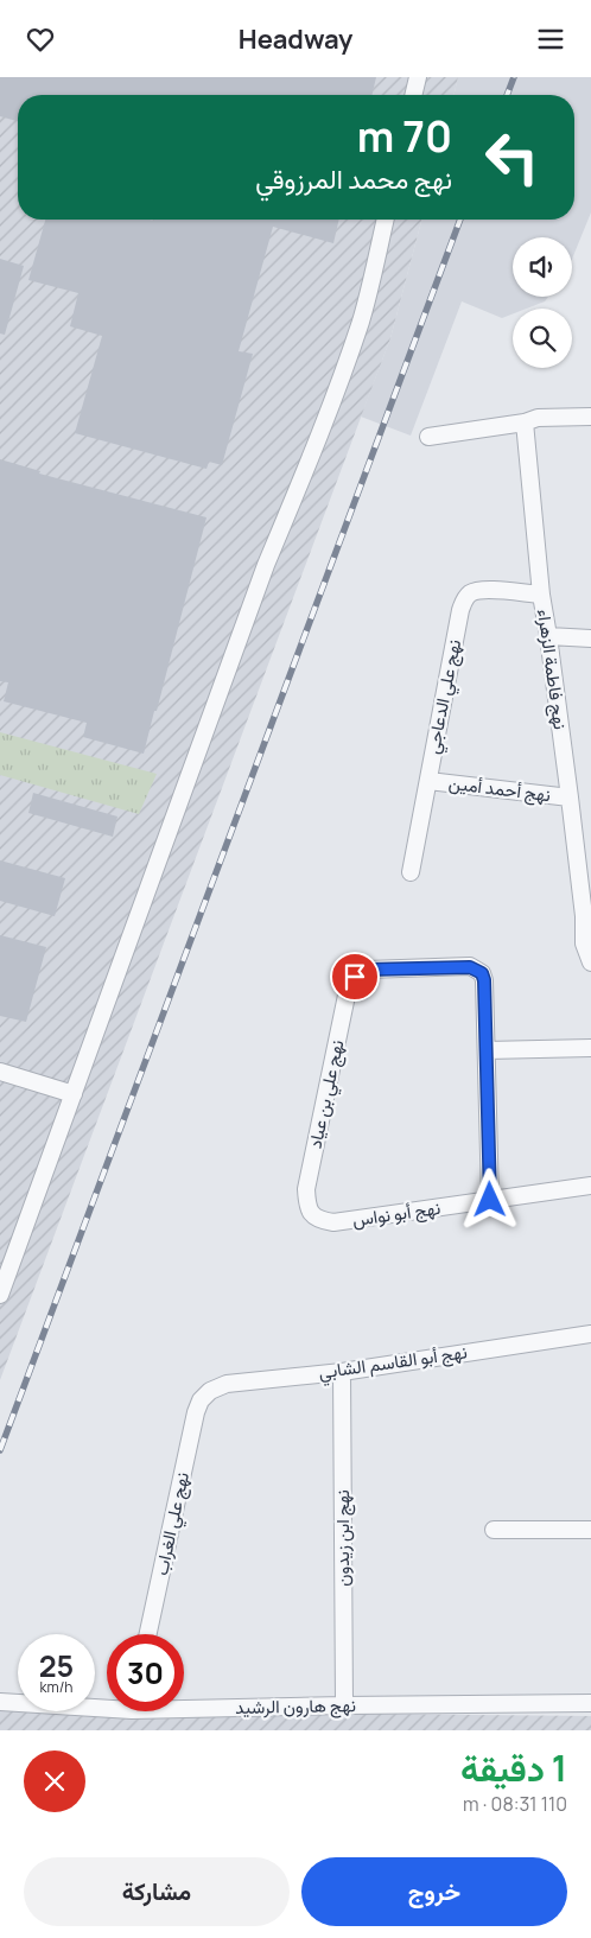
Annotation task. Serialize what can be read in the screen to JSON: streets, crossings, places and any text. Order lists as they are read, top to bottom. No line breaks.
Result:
{"streets":{"street":["نهج فاطمة الزهراء","نهج علي الدعاجي","نهج أحمد أمين","نهج علي بن عياد","نهج أبو نواس","نهج أبو القاسم الشابي","نهج علي الغراب","نهج ابن زيدون","نهج هارون الرشيد"]},"crossings":[["نهج فاطمة الزهراء","نهج علي الدعاجي"],["نهج فاطمة الزهراء","نهج أحمد أمين"],["نهج علي الدعاجي","نهج أحمد أمين"],["نهج علي بن عياد","نهج أبو نواس"],["نهج أبو القاسم الشابي","نهج علي الغراب"],["نهج أبو القاسم الشابي","نهج ابن زيدون"],["نهج ابن زيدون","نهج هارون الرشيد"]],"page":{"header":"Headway","turn":["70 m","نهج محمد المرزوقي"],"speed":"25 km/h","limit":"30","heading":["1 دقيقة","110 m · 08:31"],"buttons":["خروج","مشاركة"]}}
